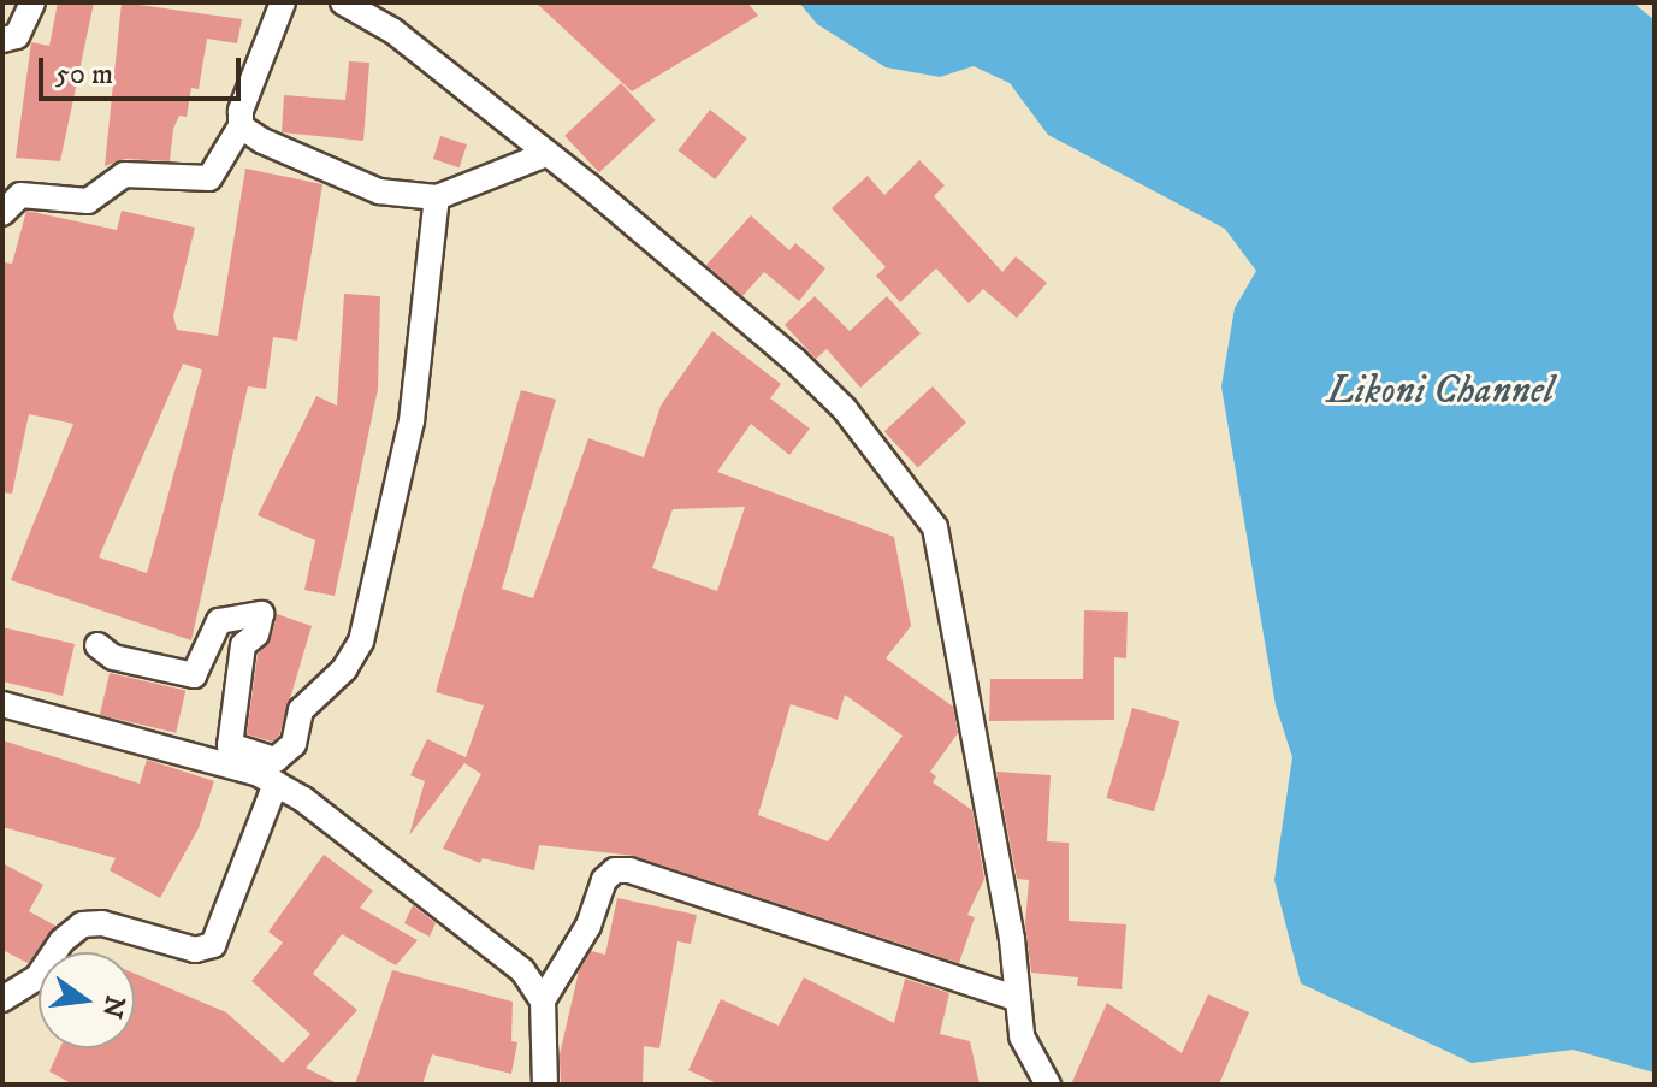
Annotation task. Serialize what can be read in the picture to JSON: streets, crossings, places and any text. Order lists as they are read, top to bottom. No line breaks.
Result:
{"water":["Likoni Channel"],"scale_bar":"50 m","north":"right"}
